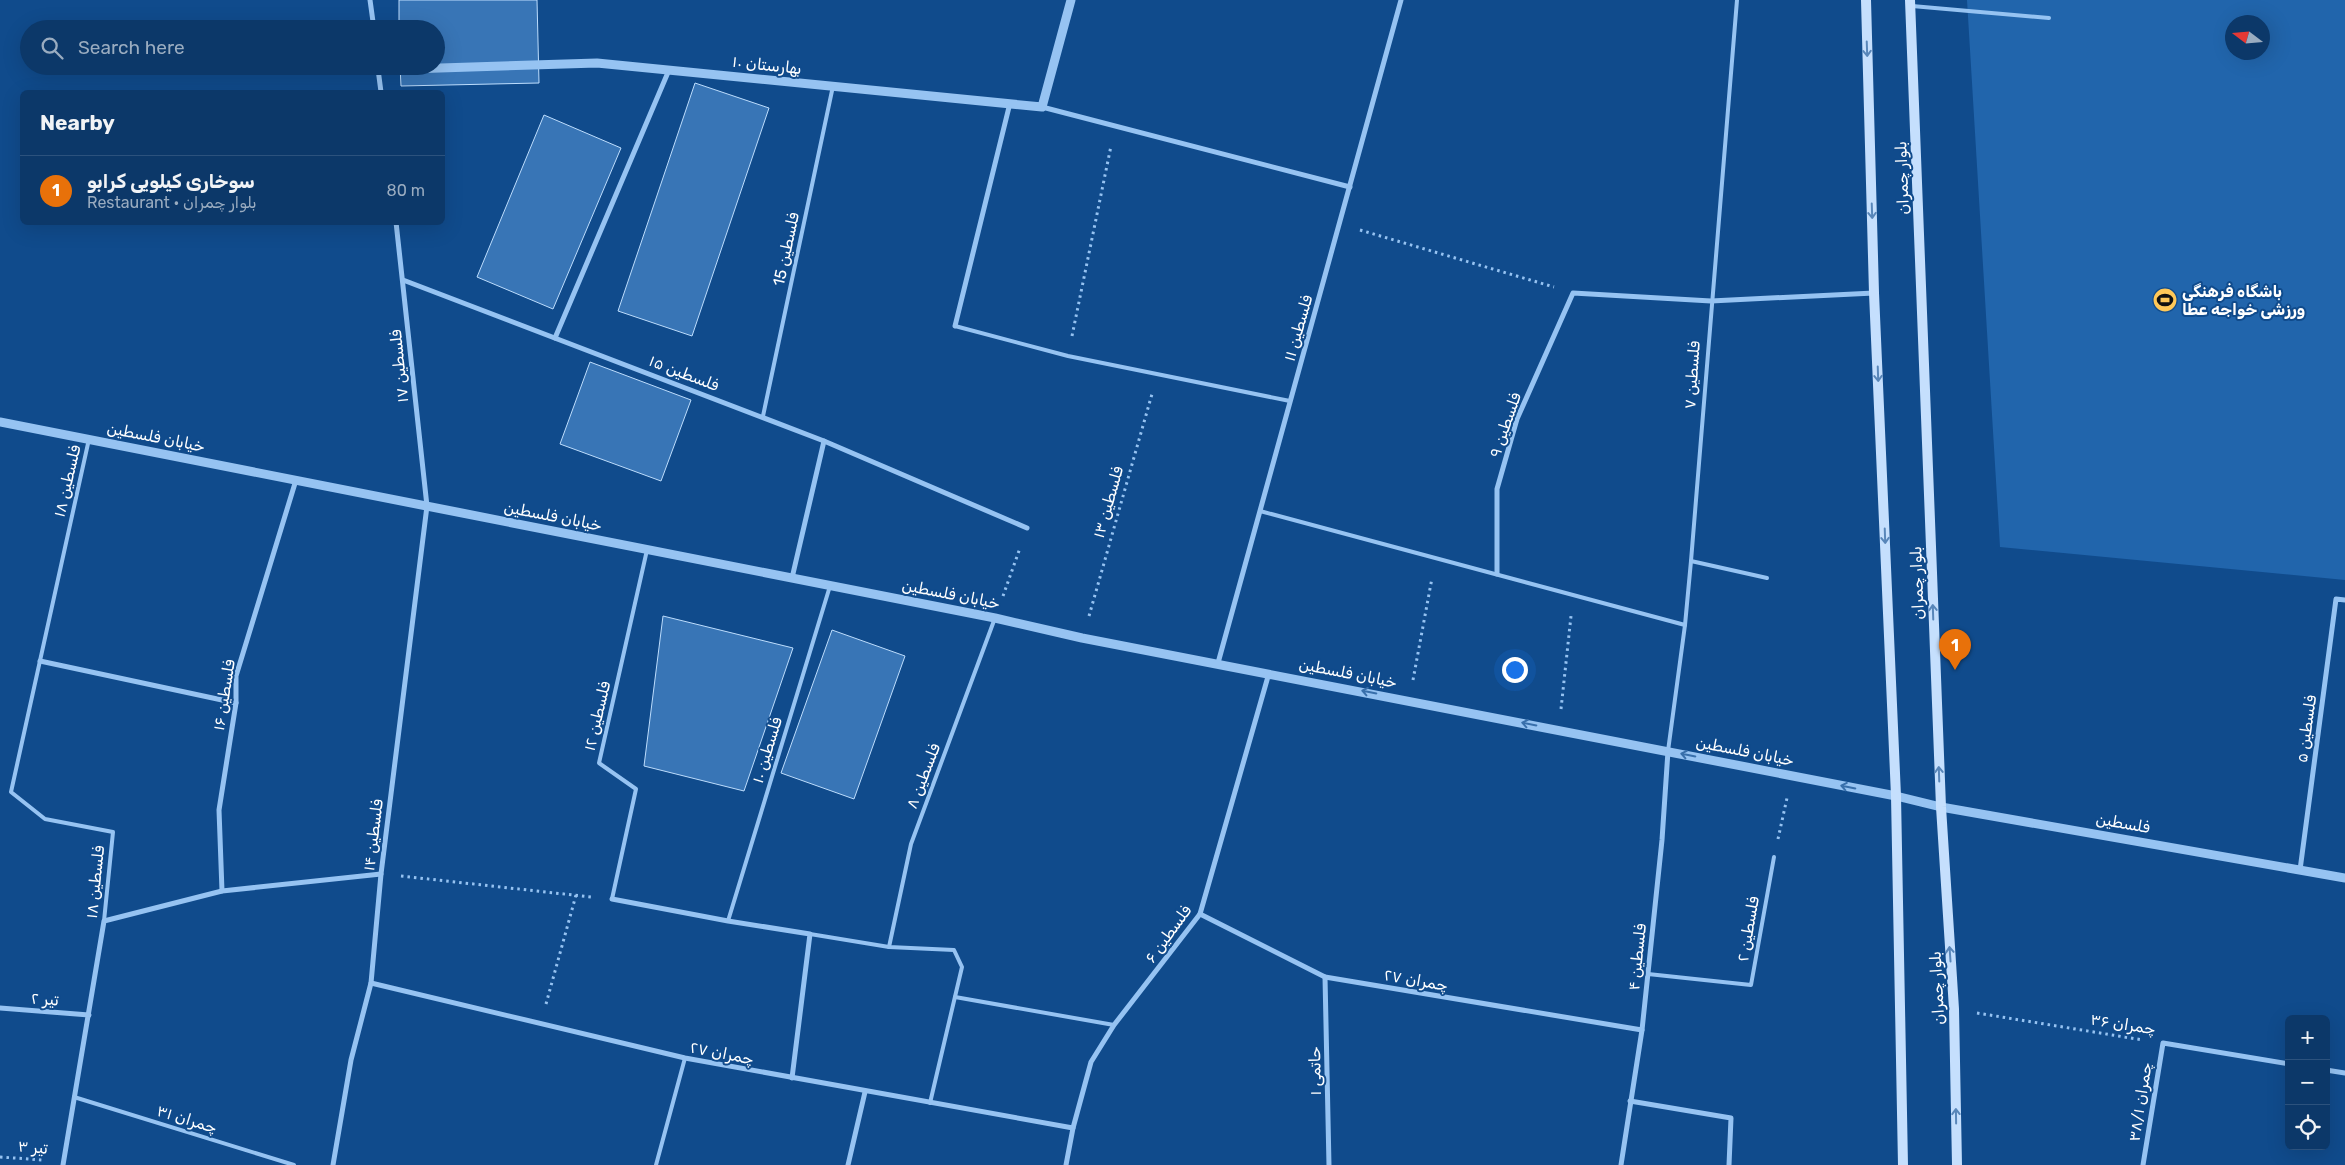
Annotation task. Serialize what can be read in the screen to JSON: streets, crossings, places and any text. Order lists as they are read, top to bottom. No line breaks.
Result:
{"streets":{"main road":["بلوار چمران"],"street":["بهارستان ۱۰","فلسطین ۱۱","فلسطین ۱۷","فلسطین ۱۵","فلسطین ۹","خیابان فلسطین","فلسطین ۱۸","فلسطین ۱۶","فلسطین ۵","فلسطین","فلسطین ۱۴","فلسطین ۶","فلسطین ۴","چمران ۲۷","تیر ۲","چمران ۳۶","حاتمی ۱","چمران ۳۸/۱"],"lane":["فلسطین 15","فلسطین ۷","فلسطین ۱۲","فلسطین ۱۰","فلسطین ۸","فلسطین ۲","چمران ۳۱"],"path":["فلسطین ۱۳","تیر ۳"]},"crossings":[["بهارستان ۱۰","فلسطین 15"],["بلوار چمران","خیابان فلسطین"],["بلوار چمران","فلسطین"],["بلوار چمران","چمران ۳۶"],["فلسطین 15","فلسطین ۱۵"],["فلسطین ۱۱","خیابان فلسطین"],["فلسطین ۱۷","فلسطین ۱۵"],["فلسطین ۱۷","خیابان فلسطین"],["فلسطین ۱۷","فلسطین ۱۴"],["فلسطین ۷","خیابان فلسطین"],["فلسطین ۷","فلسطین ۴"],["خیابان فلسطین","فلسطین ۱۸"],["خیابان فلسطین","فلسطین ۱۳"],["خیابان فلسطین","فلسطین ۱۶"],["خیابان فلسطین","فلسطین ۱۲"],["خیابان فلسطین","فلسطین ۱۰"],["خیابان فلسطین","فلسطین ۸"],["خیابان فلسطین","فلسطین"],["خیابان فلسطین","فلسطین ۱۴"],["خیابان فلسطین","فلسطین ۶"],["خیابان فلسطین","فلسطین ۴"],["فلسطین ۱۸","تیر ۲"],["فلسطین ۱۸","چمران ۳۱"],["فلسطین ۱۸","تیر ۳"],["فلسطین ۵","فلسطین"],["فلسطین ۱۴","چمران ۲۷"],["فلسطین ۲","فلسطین ۴"],["فلسطین ۶","چمران ۲۷"],["فلسطین ۴","چمران ۲۷"],["چمران ۲۷","حاتمی ۱"],["چمران ۳۶","چمران ۳۸/۱"]],"places":{"sports":["باشگاه فرهنگی ورزشی خواجه عطا"]},"north":"left","page":{"search":"Search here","heading":"Nearby","list":[{"mark":"1","name":"سوخاری کیلویی کرابو","note":"Restaurant · بلوار چمران","value":"80 m"}],"pins":"1","map_buttons":["+","−"]}}
